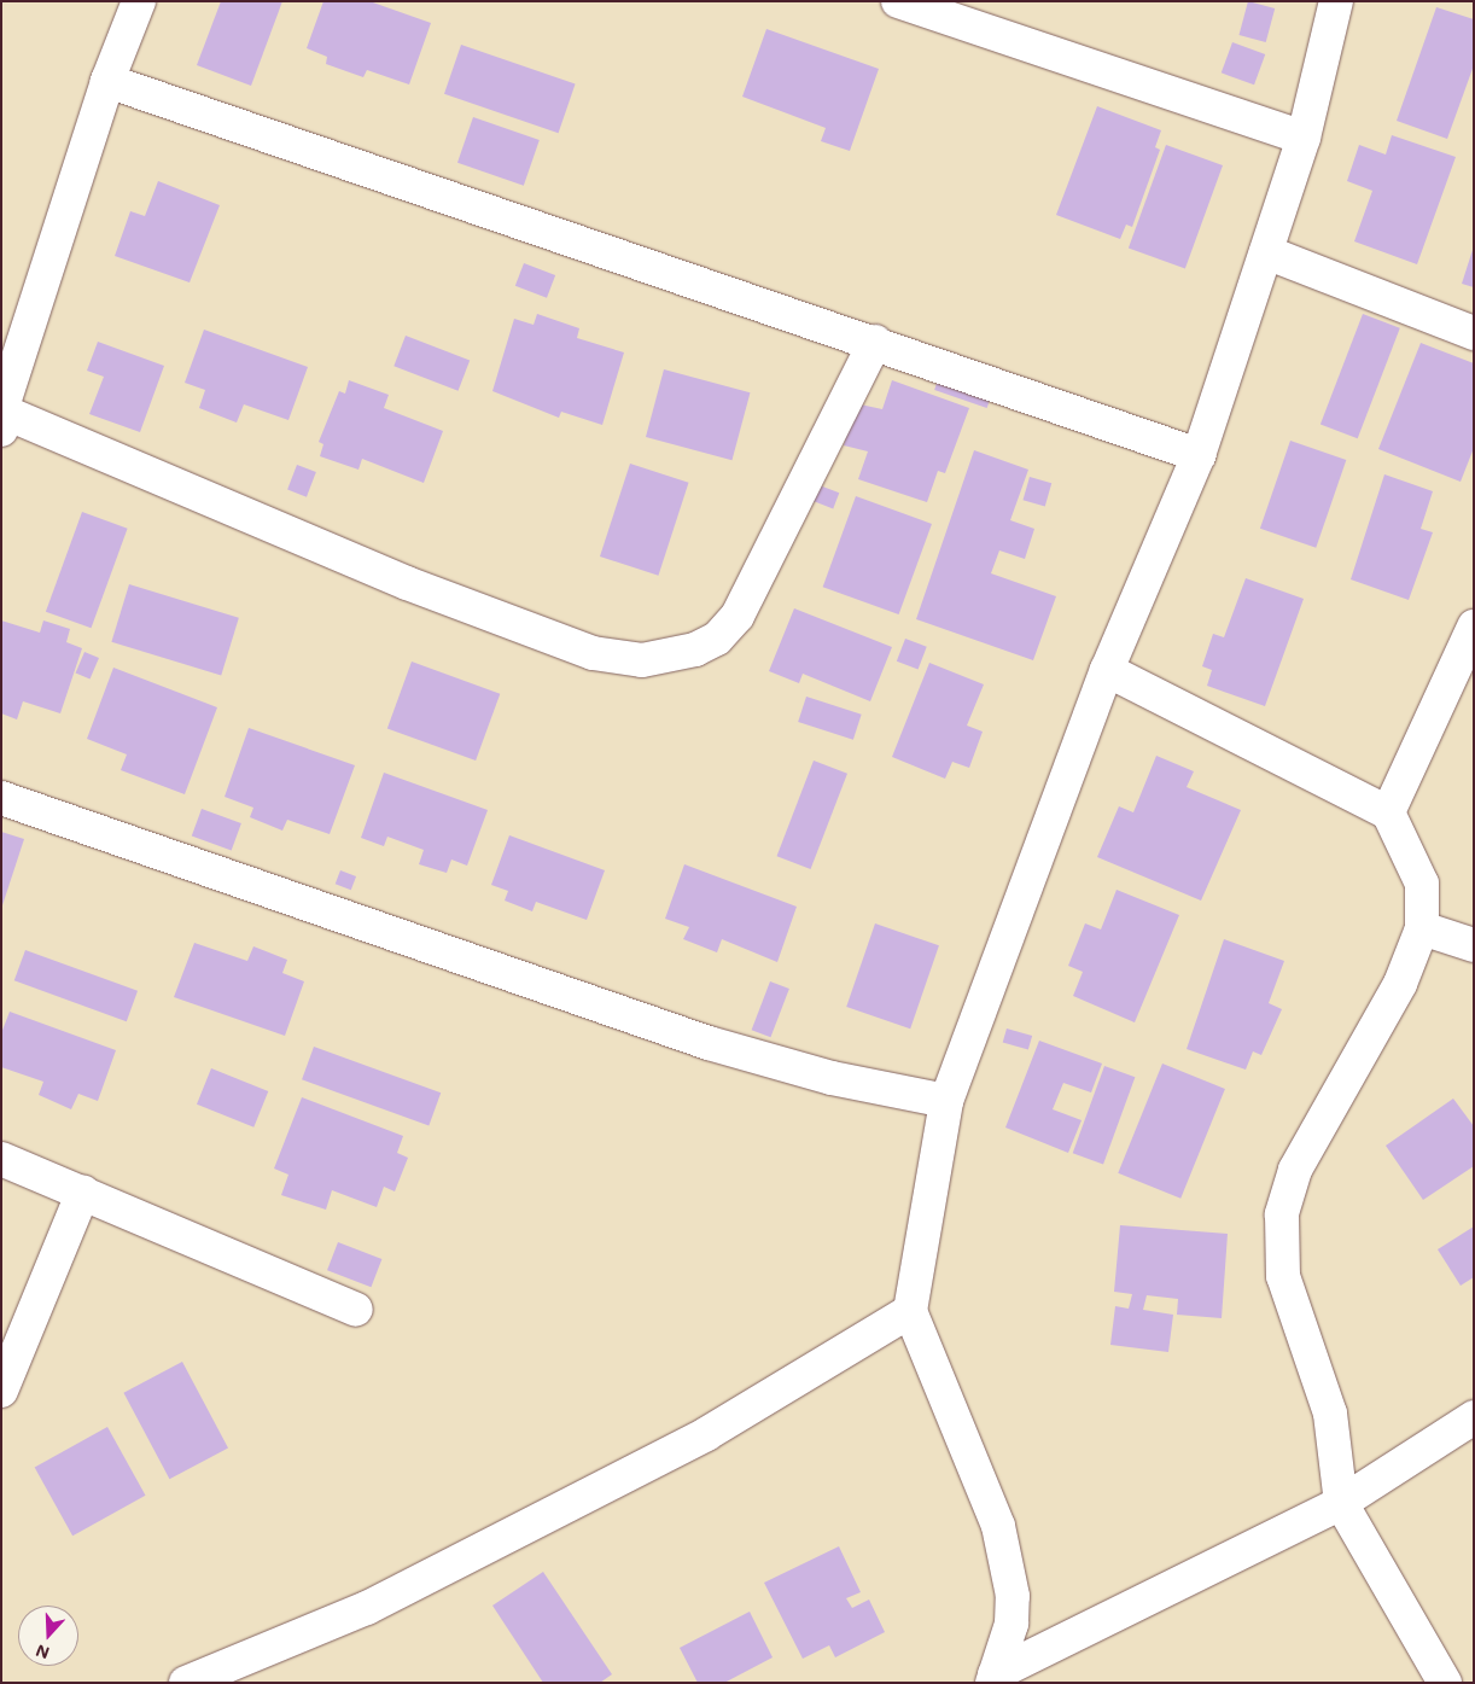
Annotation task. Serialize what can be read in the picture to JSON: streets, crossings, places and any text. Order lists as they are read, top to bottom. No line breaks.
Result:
{"north":"bottom"}
